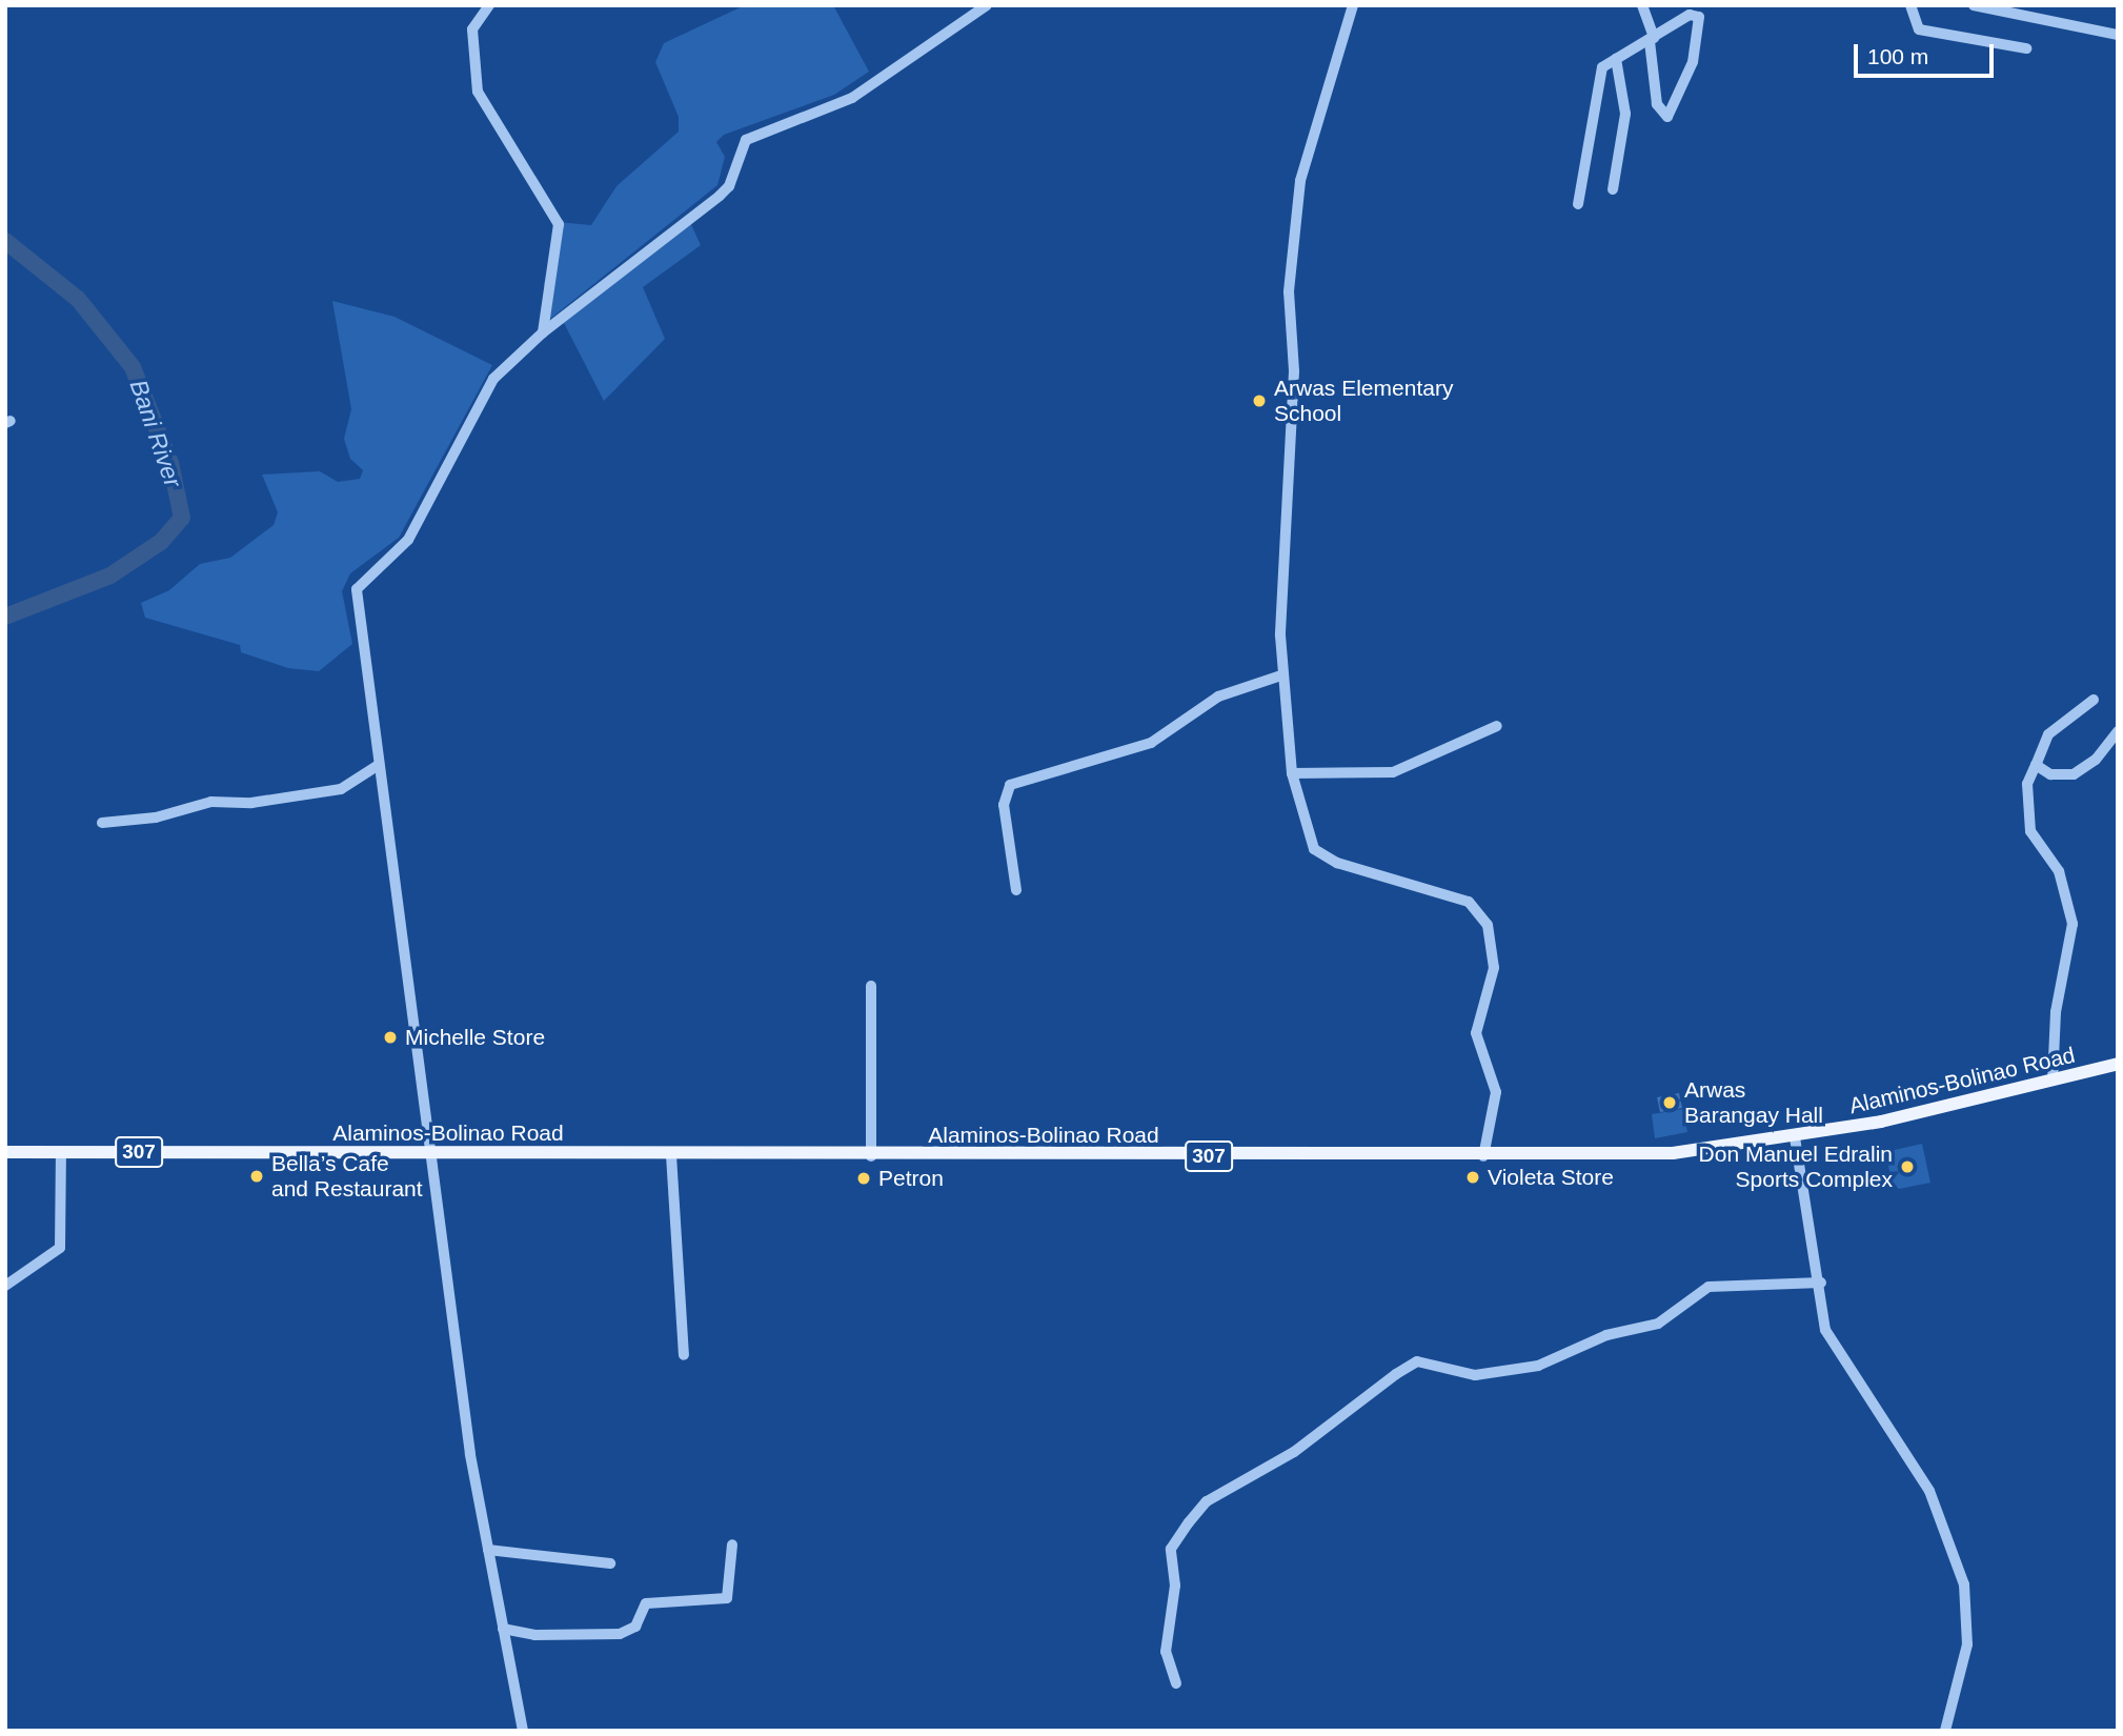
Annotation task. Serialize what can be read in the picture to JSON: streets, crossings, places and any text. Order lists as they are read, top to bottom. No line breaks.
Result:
{"streets":{"main road":["Alaminos-Bolinao Road","307"]},"water":["Bani River"],"places":["Arwas Elementary School","Michelle Store","Arwas Barangay Hall","Don Manuel Edralin Sports Complex","Bella’s Cafe and Restaurant","Violeta Store","Petron"],"scale_bar":"100 m"}
